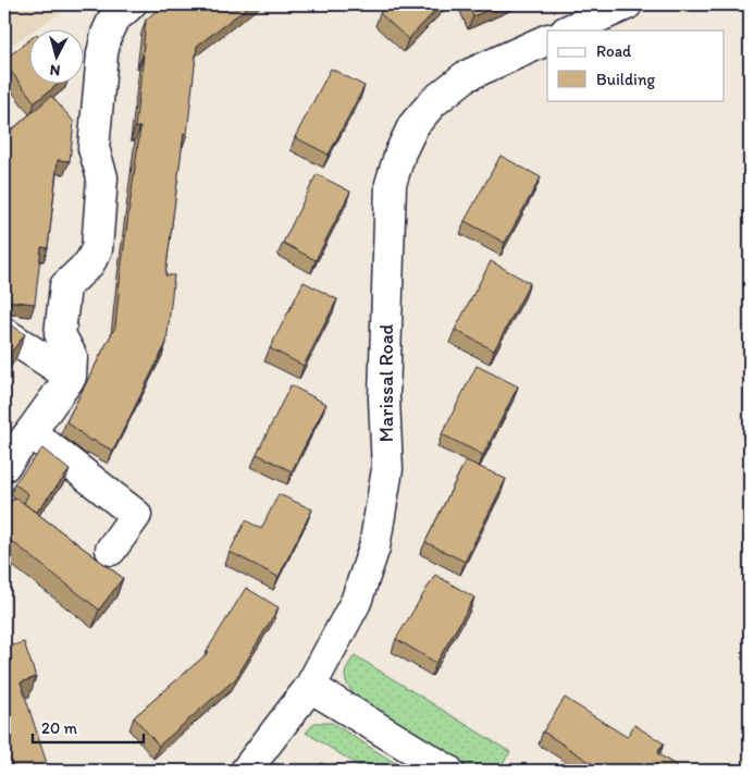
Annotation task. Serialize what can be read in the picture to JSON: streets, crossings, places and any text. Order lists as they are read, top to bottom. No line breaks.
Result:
{"streets":{"street":["Marissal Road"]},"legend":["Road","Building"],"scale_bar":"20 m","north":"bottom"}
